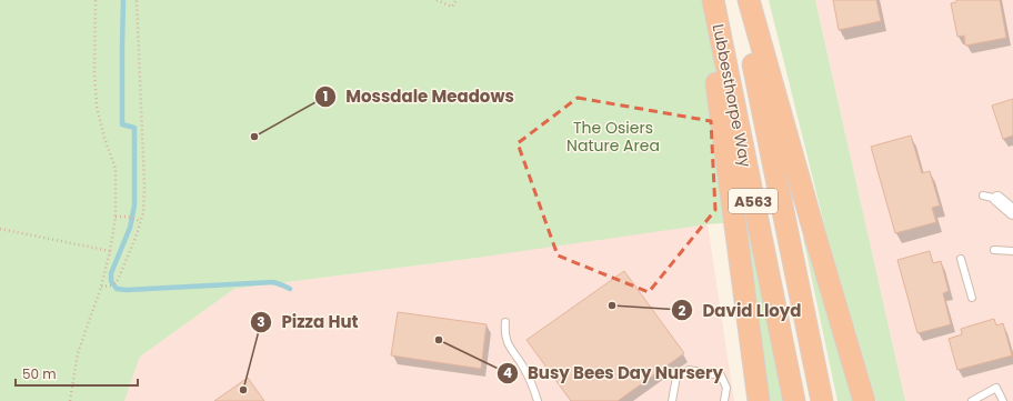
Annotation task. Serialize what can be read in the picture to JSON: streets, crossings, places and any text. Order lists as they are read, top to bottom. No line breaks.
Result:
{"streets":{"highway":["Lubbesthorpe Way","A563"]},"parks":["The Osiers Nature Area"],"places":["Mossdale Meadows","David Lloyd","Busy Bees Day Nursery","Pizza Hut"],"scale_bar":"50 m"}
